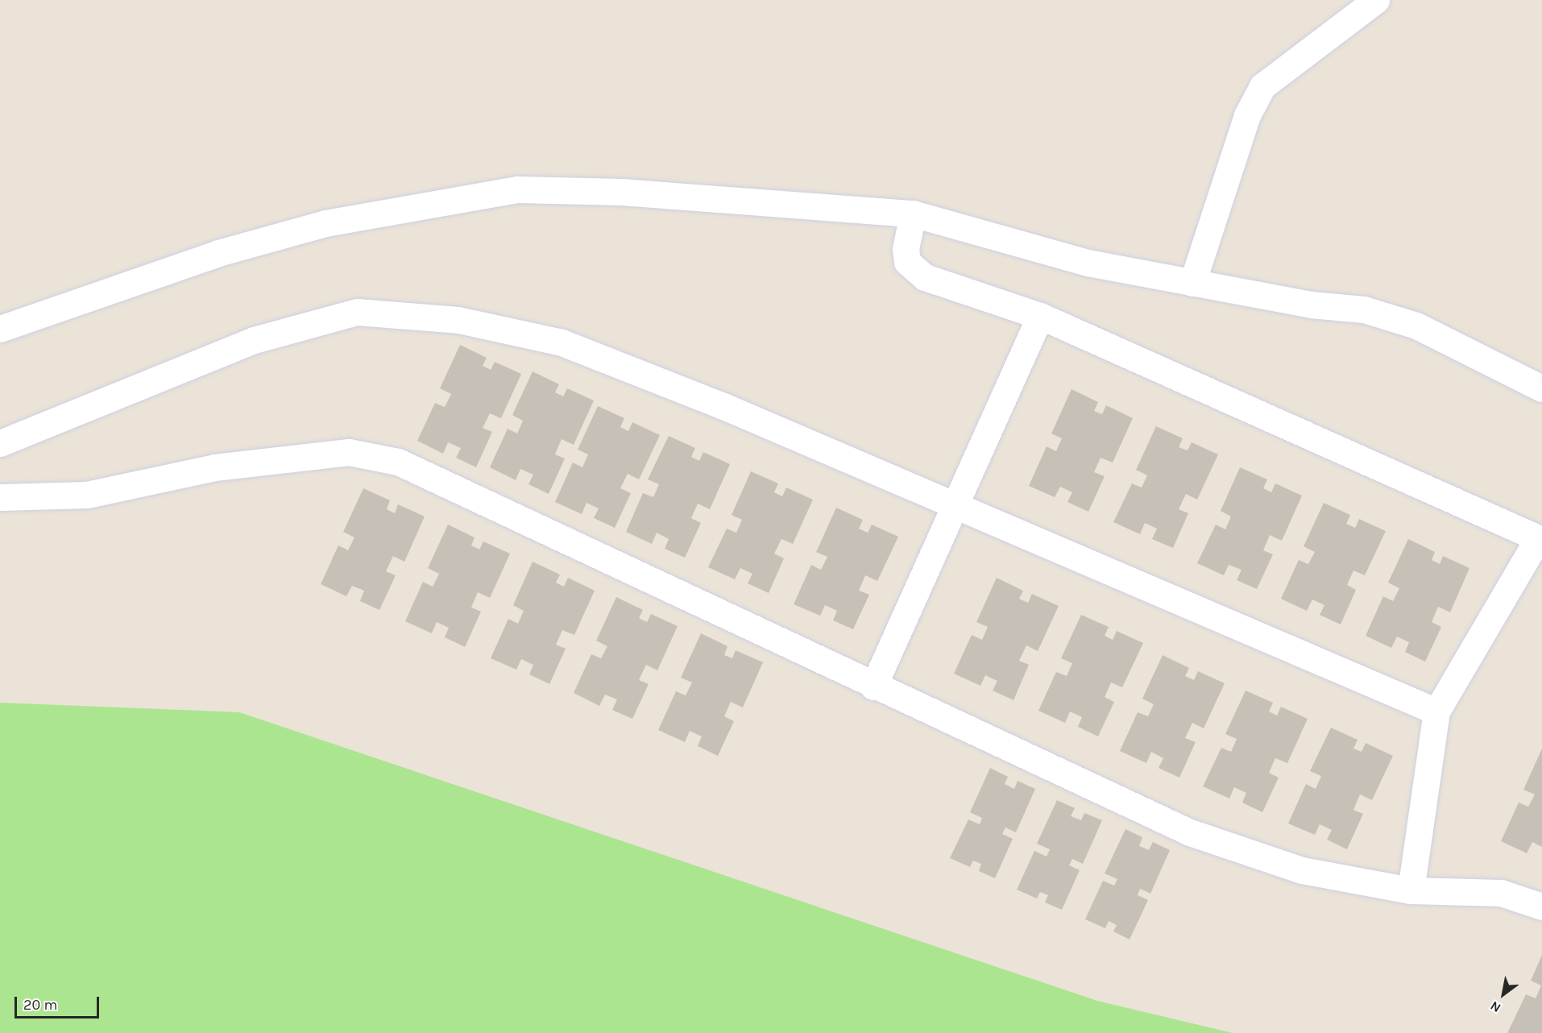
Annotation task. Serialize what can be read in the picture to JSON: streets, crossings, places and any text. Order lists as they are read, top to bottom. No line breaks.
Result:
{"scale_bar":"20 m","north":"bottom left"}
